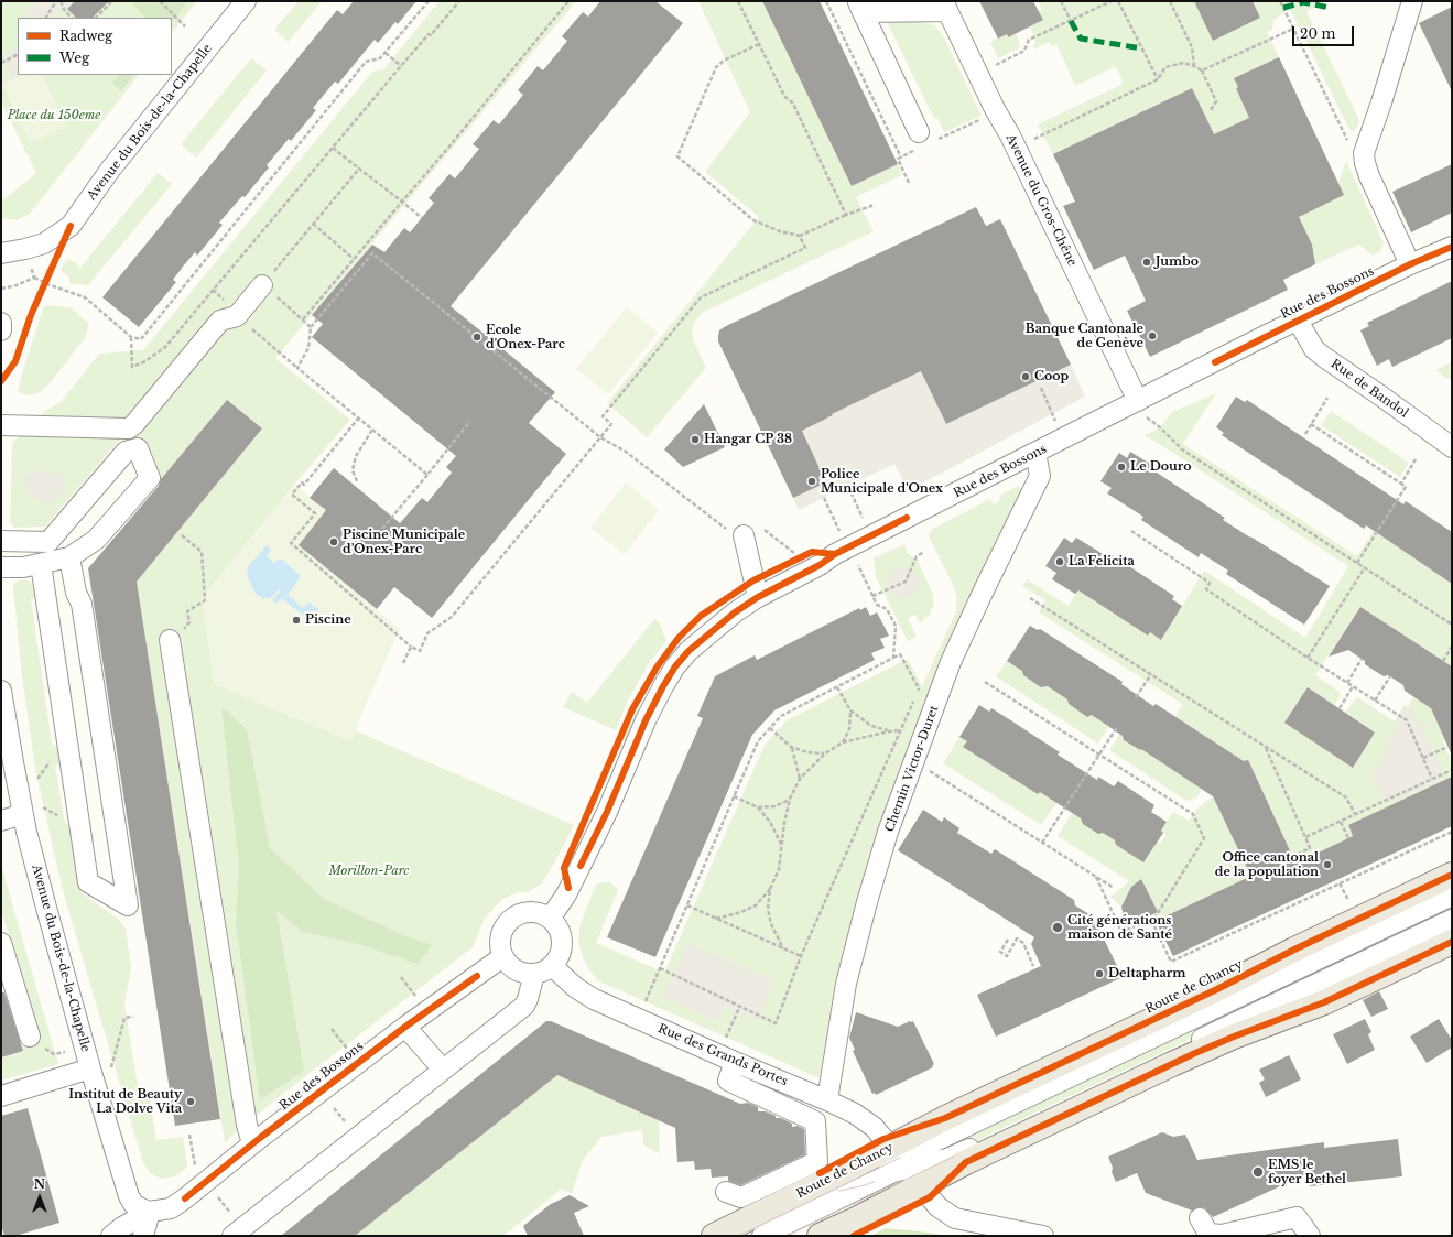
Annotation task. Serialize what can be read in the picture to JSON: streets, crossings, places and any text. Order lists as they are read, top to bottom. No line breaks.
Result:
{"streets":{"main road":["Route de Chancy"],"street":["Avenue du Bois-de-la-Chapelle","Avenue du Gros-Chêne","Rue des Bossons","Rue de Bandol","Chemin Victor-Duret","Rue des Grands Portes"]},"crossings":[["Avenue du Bois-de-la-Chapelle","Rue des Bossons"],["Avenue du Gros-Chêne","Rue des Bossons"],["Rue des Bossons","Rue de Bandol"],["Rue des Bossons","Chemin Victor-Duret"],["Rue des Bossons","Rue des Grands Portes"],["Chemin Victor-Duret","Rue des Grands Portes"],["Route de Chancy","Rue des Grands Portes"]],"parks":["Place du 150eme","Morillon-Parc"],"places":["Jumbo","Banque Cantonale de Genève","Ecole d'Onex-Parc","Coop","Hangar CP 38","Le Douro","Police Municipale d'Onex","Piscine Municipale d’Onex-Parc","La Felicita","Piscine","Office cantonal de la population","Cité générations maison de Santé","Deltapharm","Institut de Beauty La Dolve Vita","EMS le foyer Bethel"],"legend":["Radweg","Weg"],"scale_bar":"20 m","north":"top"}
